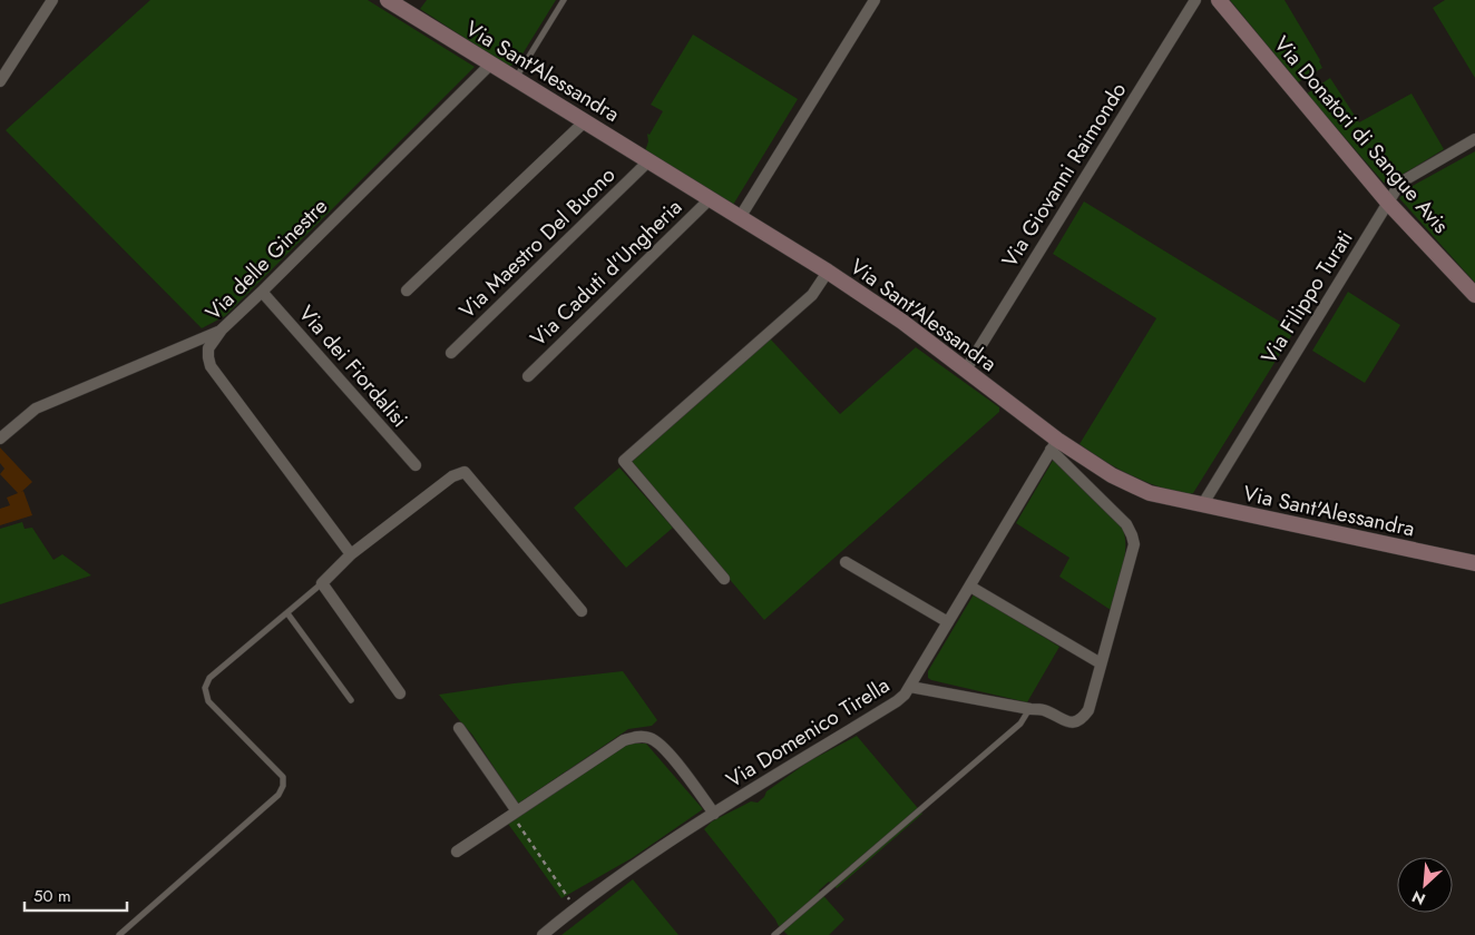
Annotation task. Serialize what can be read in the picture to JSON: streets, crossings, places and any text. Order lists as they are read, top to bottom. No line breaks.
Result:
{"streets":{"street":["Via Sant'Alessandra","Via Donatori di Sangue Avis","Via Giovanni Raimondo","Via Maestro Del Buono","Via delle Ginestre","Via Caduti d'Ungheria","Via Filippo Turati","Via dei Fiordalisi","Via Domenico Tirella"]},"crossings":[["Via Sant'Alessandra","Via Giovanni Raimondo"],["Via Sant'Alessandra","Via Maestro Del Buono"],["Via Sant'Alessandra","Via delle Ginestre"],["Via Sant'Alessandra","Via Caduti d'Ungheria"],["Via Sant'Alessandra","Via Filippo Turati"],["Via Sant'Alessandra","Via Domenico Tirella"],["Via Donatori di Sangue Avis","Via Filippo Turati"],["Via delle Ginestre","Via dei Fiordalisi"]],"scale_bar":"50 m","north":"bottom left"}
